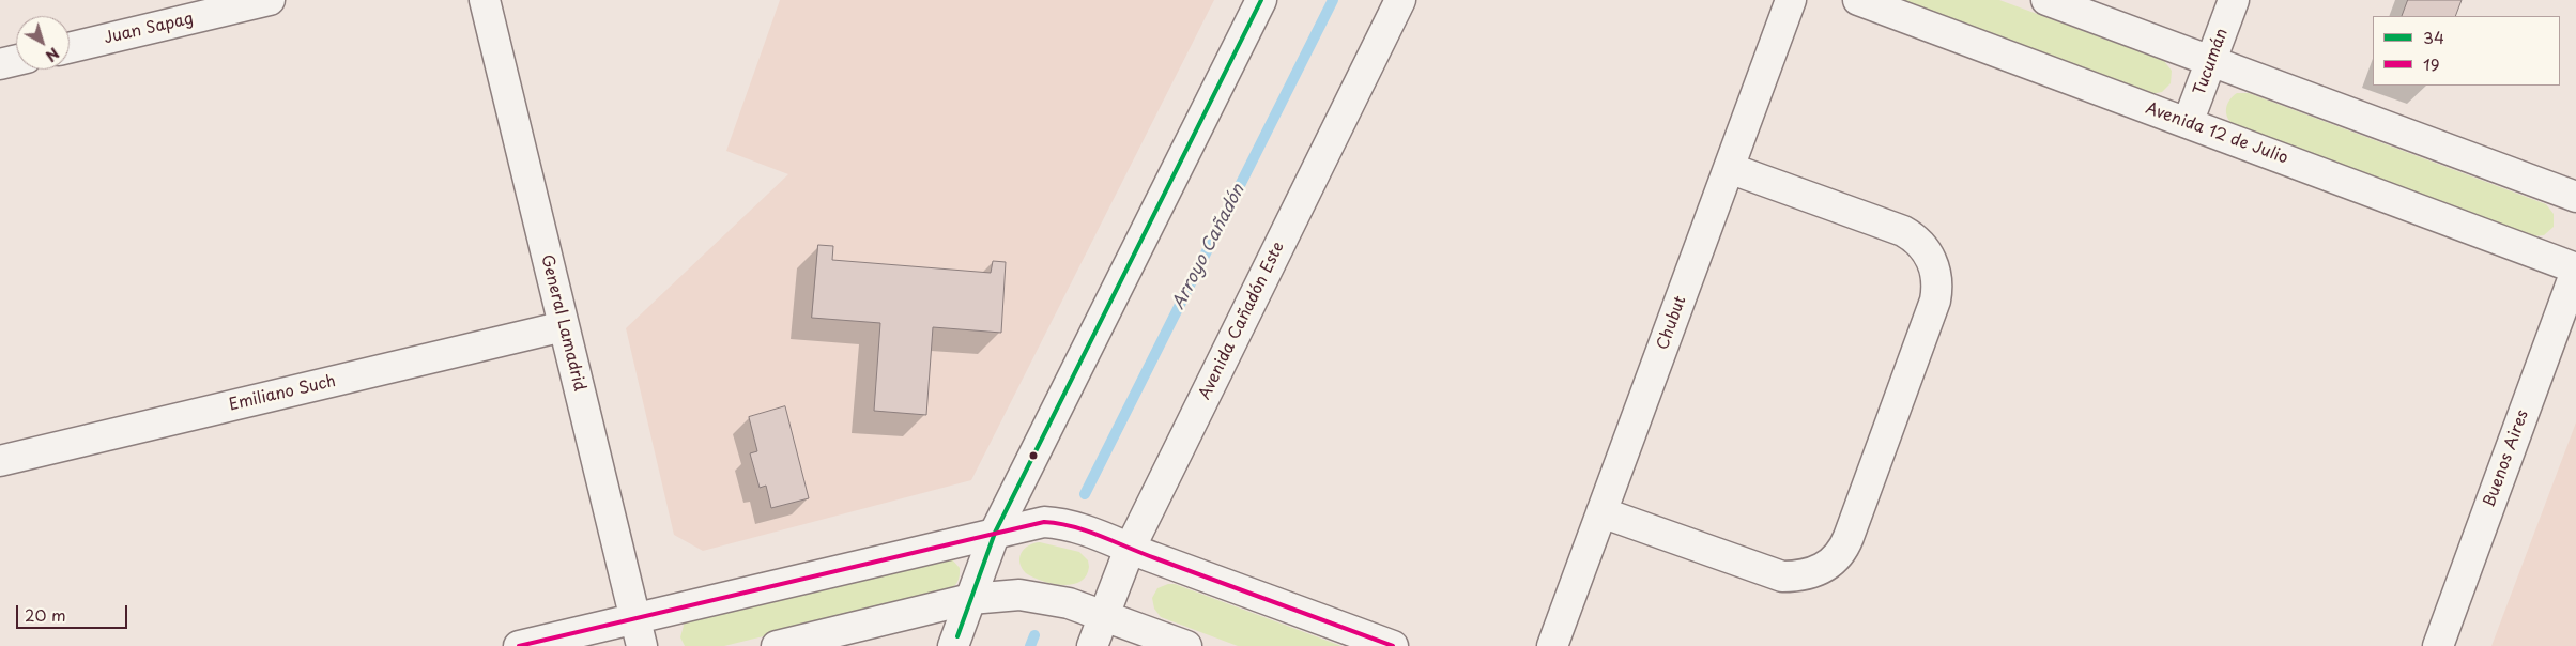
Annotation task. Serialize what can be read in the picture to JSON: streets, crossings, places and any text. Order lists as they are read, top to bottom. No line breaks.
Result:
{"streets":{"street":["Juan Sapag","Tucumán","Avenida 12 de Julio","Avenida Cañadón Este","General Lamadrid","Chubut","Emiliano Such","Buenos Aires"]},"crossings":[["Tucumán","Avenida 12 de Julio"],["Avenida 12 de Julio","Buenos Aires"],["General Lamadrid","Emiliano Such"]],"water":["Arroyo Cañadón"],"lines":["transit line 34","transit line 19"],"legend":["34","19"],"scale_bar":"20 m","north":"bottom right"}
